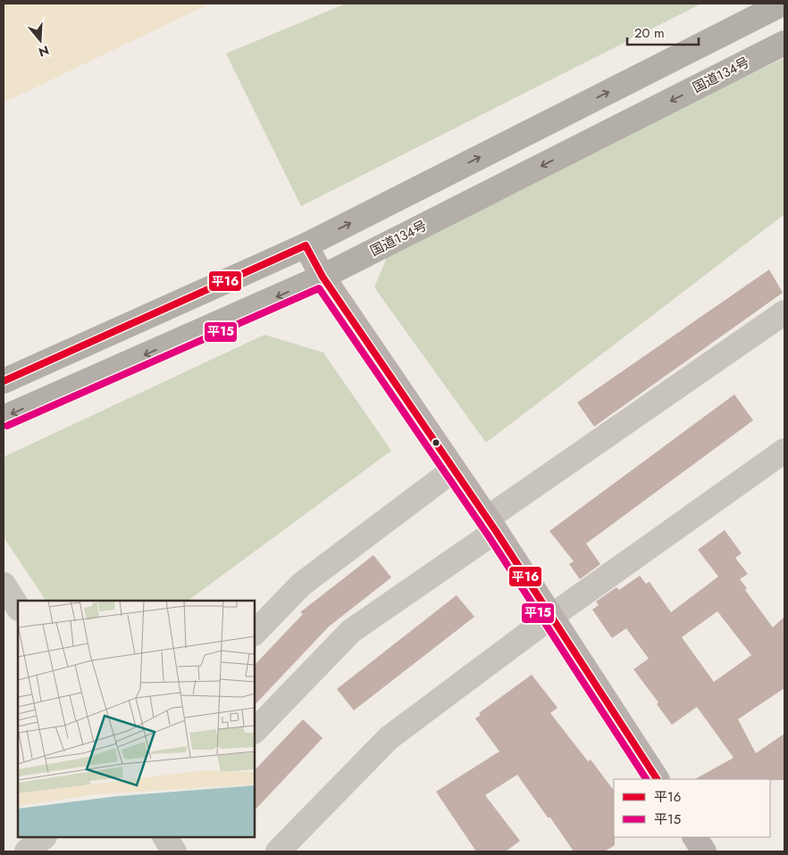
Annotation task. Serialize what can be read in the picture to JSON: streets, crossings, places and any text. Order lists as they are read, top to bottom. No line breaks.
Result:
{"streets":{"highway":["国道134号"]},"lines":["transit line 平16","transit line 平15"],"legend":["平16","平15"],"scale_bar":"20 m","north":"bottom"}
